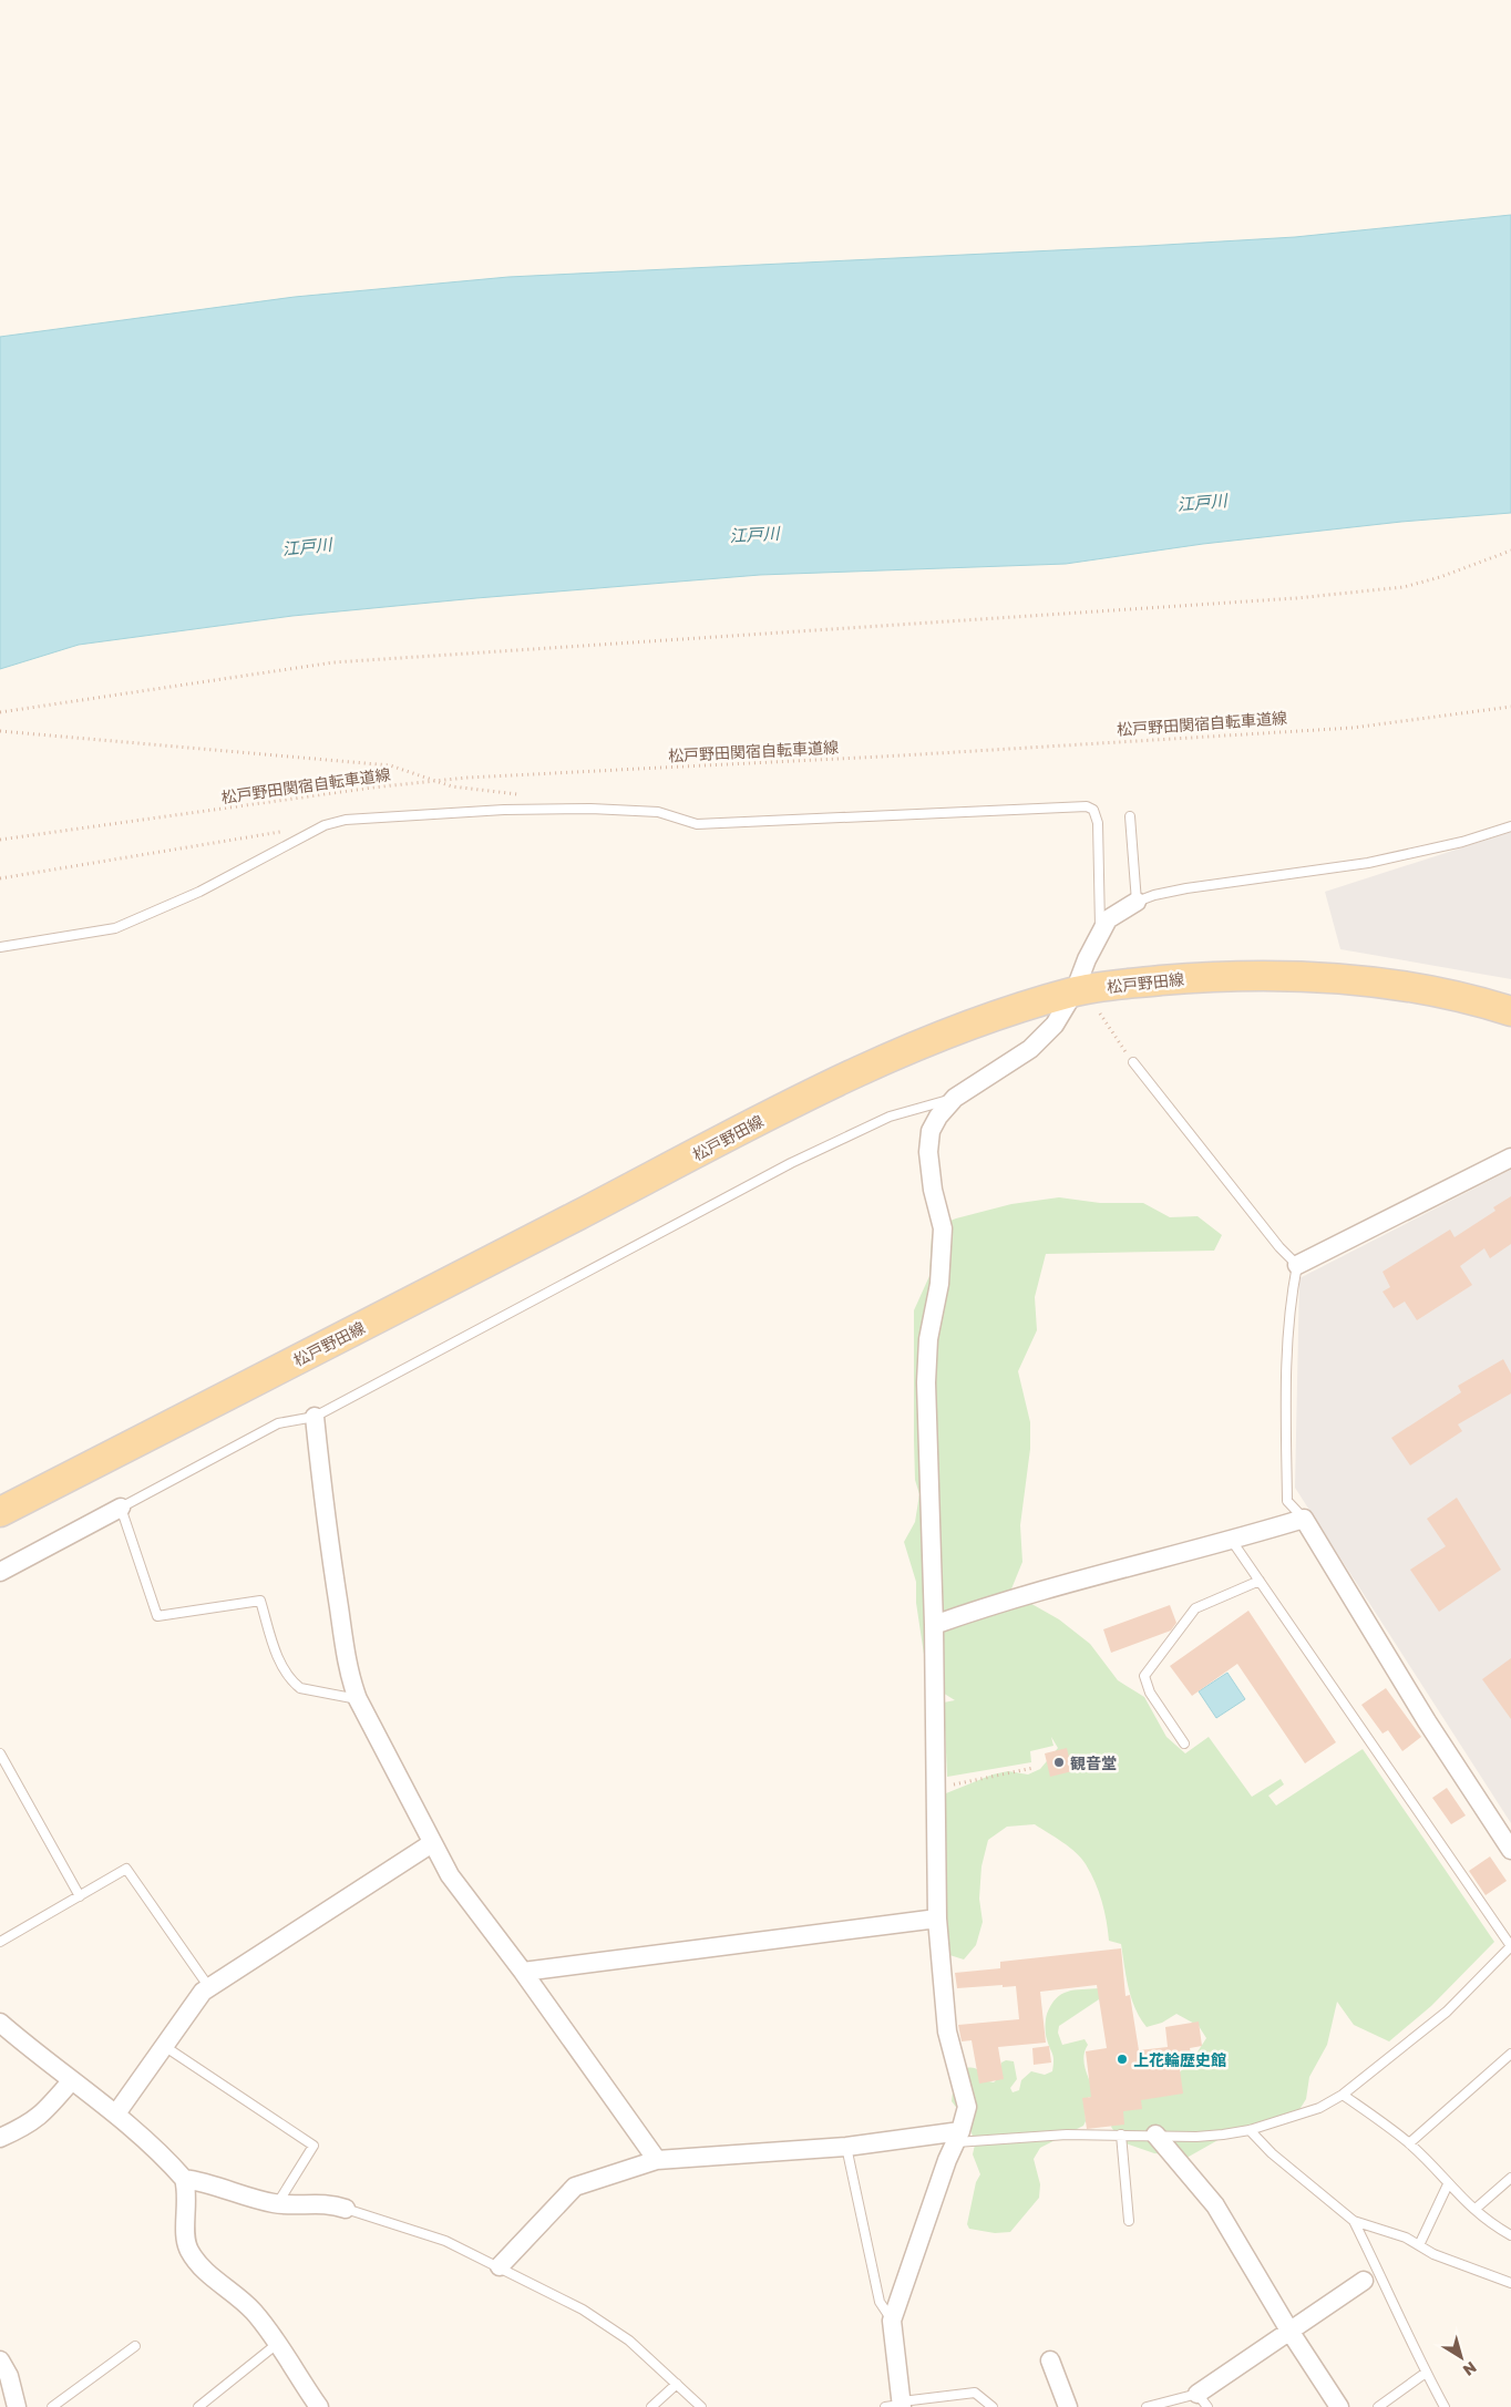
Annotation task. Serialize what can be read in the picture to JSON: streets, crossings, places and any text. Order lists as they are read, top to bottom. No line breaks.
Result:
{"streets":{"main road":["松戸野田線"],"path":["松戸野田関宿自転車道線"]},"water":["江戸川"],"places":["観音堂","上花輪歴史館"],"north":"bottom right"}
